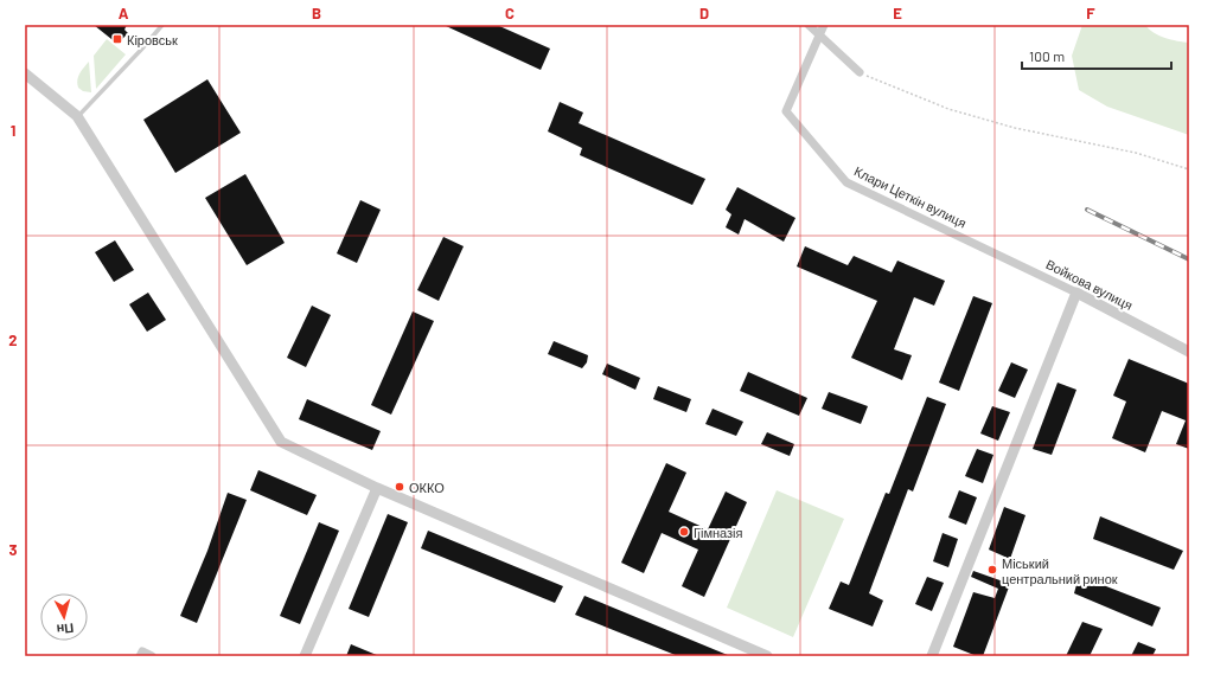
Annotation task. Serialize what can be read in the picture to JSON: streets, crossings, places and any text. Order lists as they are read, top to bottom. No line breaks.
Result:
{"streets":{"street":["Клари Цеткін вулиця","Войкова вулиця"]},"crossings":[["Клари Цеткін вулиця","Войкова вулиця"]],"places":{"transit":["Кіровськ"],"other":["ОККО","Гімназія","Міський центральний ринок"]},"scale_bar":"100 m","north":"bottom","grid":{"columns":["A","B","C","D","E","F"],"rows":["1","2","3"]}}
